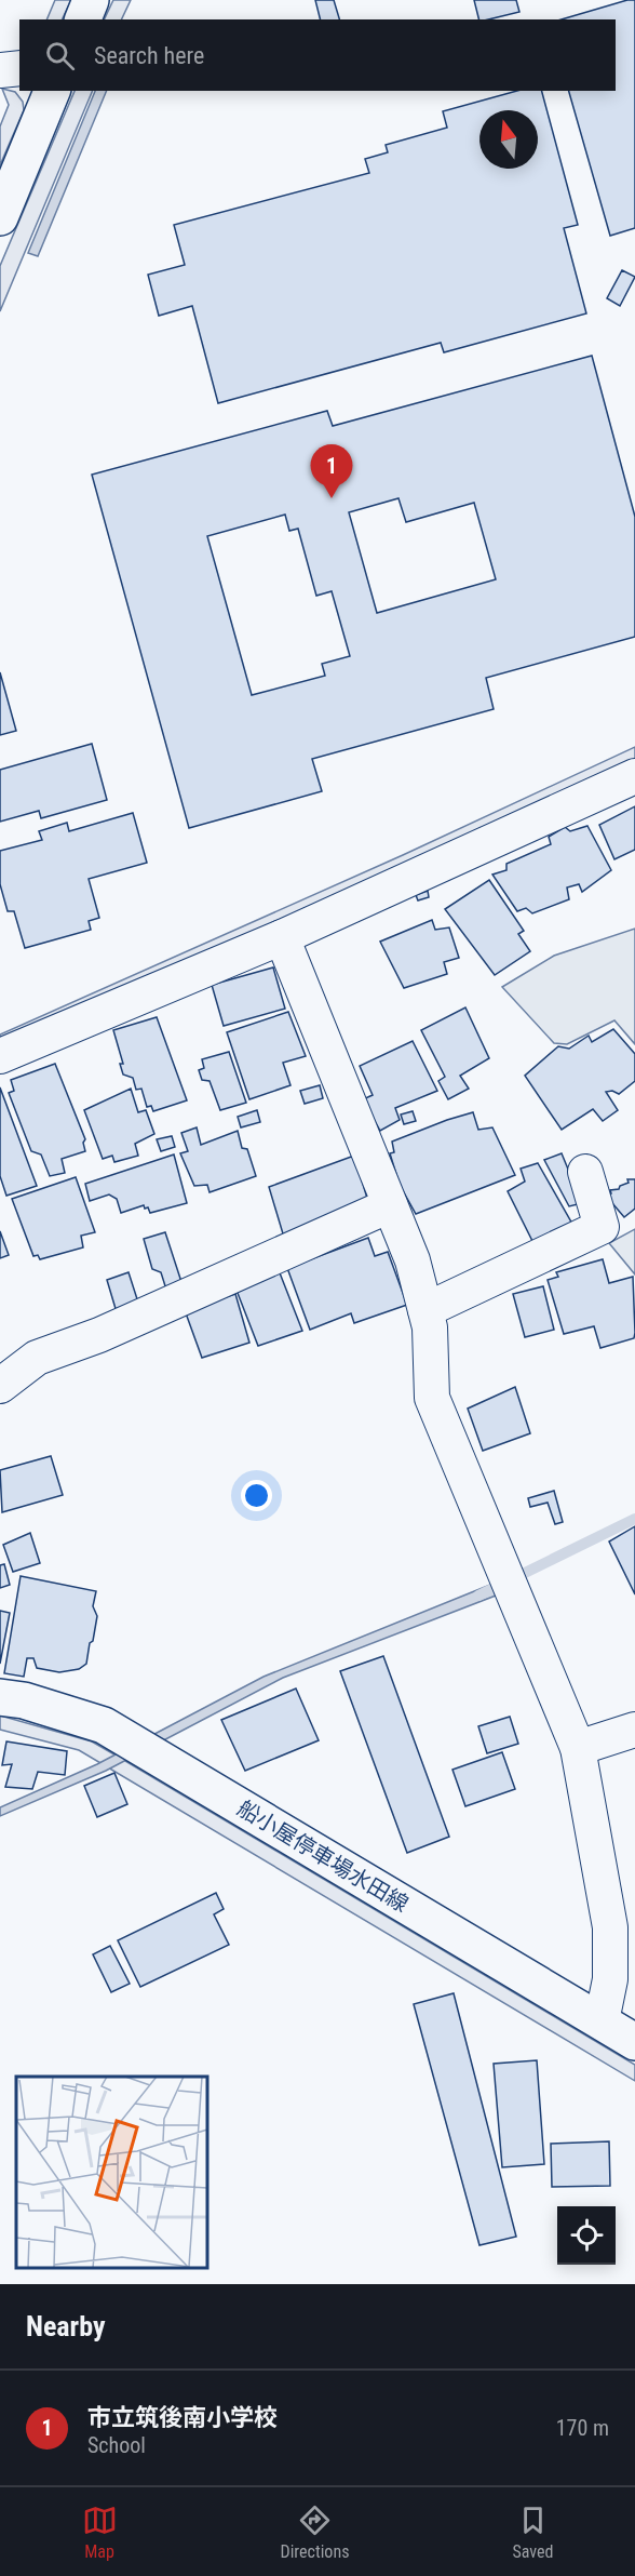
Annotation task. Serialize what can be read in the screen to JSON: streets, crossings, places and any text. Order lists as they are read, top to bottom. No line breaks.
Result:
{"streets":{"main road":["船小屋停車場水田線"]},"north":"top","page":{"search":"Search here","pins":"1","heading":"Nearby","list":[{"mark":"1","name":"市立筑後南小学校","note":"School","value":"170 m"}],"nav":["Map","Directions","Saved"]}}
